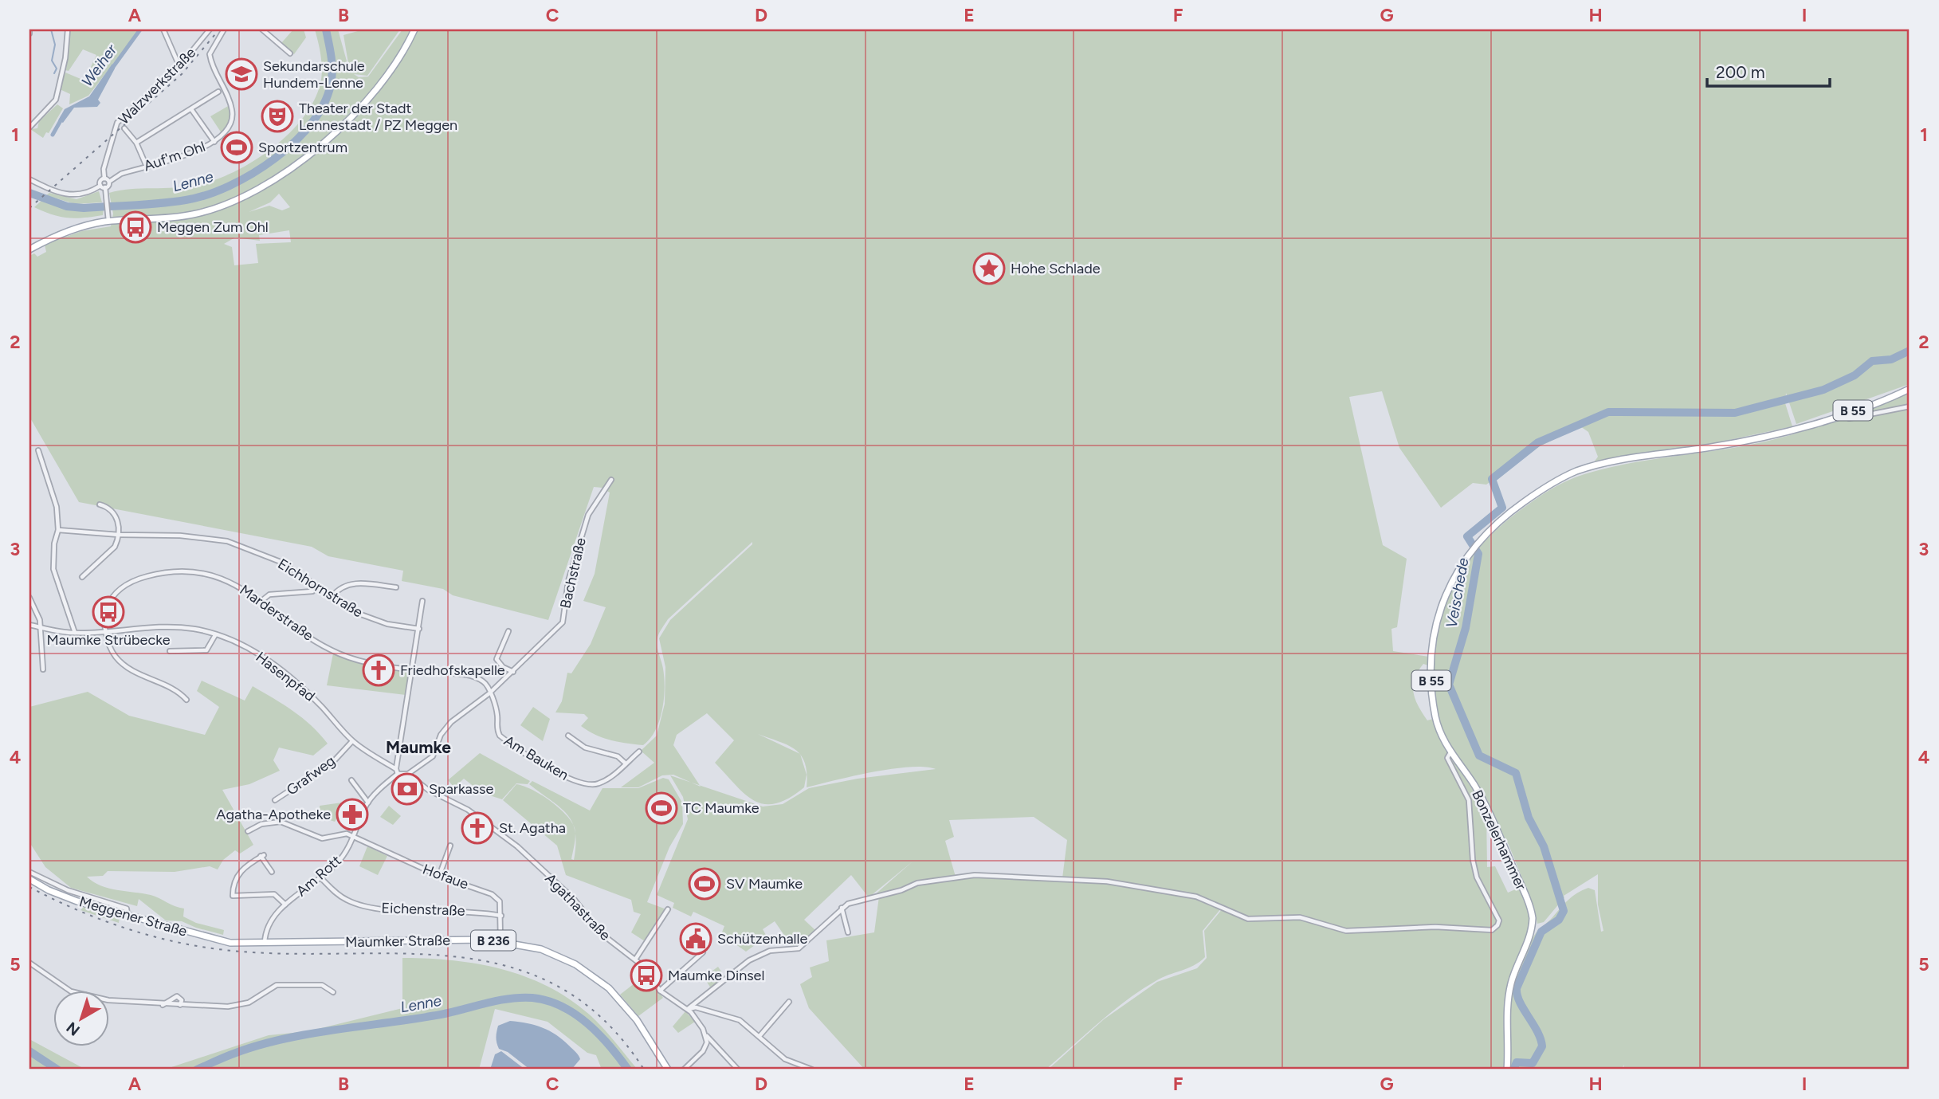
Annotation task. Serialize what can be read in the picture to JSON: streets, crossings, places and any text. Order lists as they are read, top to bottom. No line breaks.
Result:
{"streets":{"main road":["B 55","Bonzelerhammer","Meggener Straße","B 236","Maumker Straße"],"street":["Walzwerkstraße","Auf'm Ohl","Bachstraße","Eichhornstraße","Marderstraße","Hasenpfad","Am Bauken","Grafweg","Am Rott","Hofaue","Agathastraße","Eichenstraße"]},"crossings":[["B 55","Bonzelerhammer"],["Bachstraße","Marderstraße"],["Bachstraße","Am Bauken"],["Bachstraße","Agathastraße"],["Marderstraße","Hasenpfad"],["Marderstraße","Am Bauken"],["Hasenpfad","Grafweg"],["Am Rott","Hofaue"],["Am Rott","Eichenstraße"],["Am Rott","Maumker Straße"],["Hofaue","Eichenstraße"],["Meggener Straße","Maumker Straße"]],"districts":["Maumke"],"water":["Weiher","Lenne","Veischede"],"places":{"school or university":["Sekundarschule Hundem-Lenne"],"theatre":["Theater der Stadt Lennestadt / PZ Meggen"],"sports":["Sportzentrum","TC Maumke","SV Maumke"],"bus stop":["Meggen Zum Ohl","Maumke Strübecke","Maumke Dinsel"],"place":["Hohe Schlade"],"church":["Friedhofskapelle","St. Agatha"],"bank":["Sparkasse"],"pharmacy":["Agatha-Apotheke"],"public building":["Schützenhalle"]},"scale_bar":"200 m","north":"bottom left","grid":{"columns":["A","B","C","D","E","F","G","H","I"],"rows":["1","2","3","4","5"]}}
